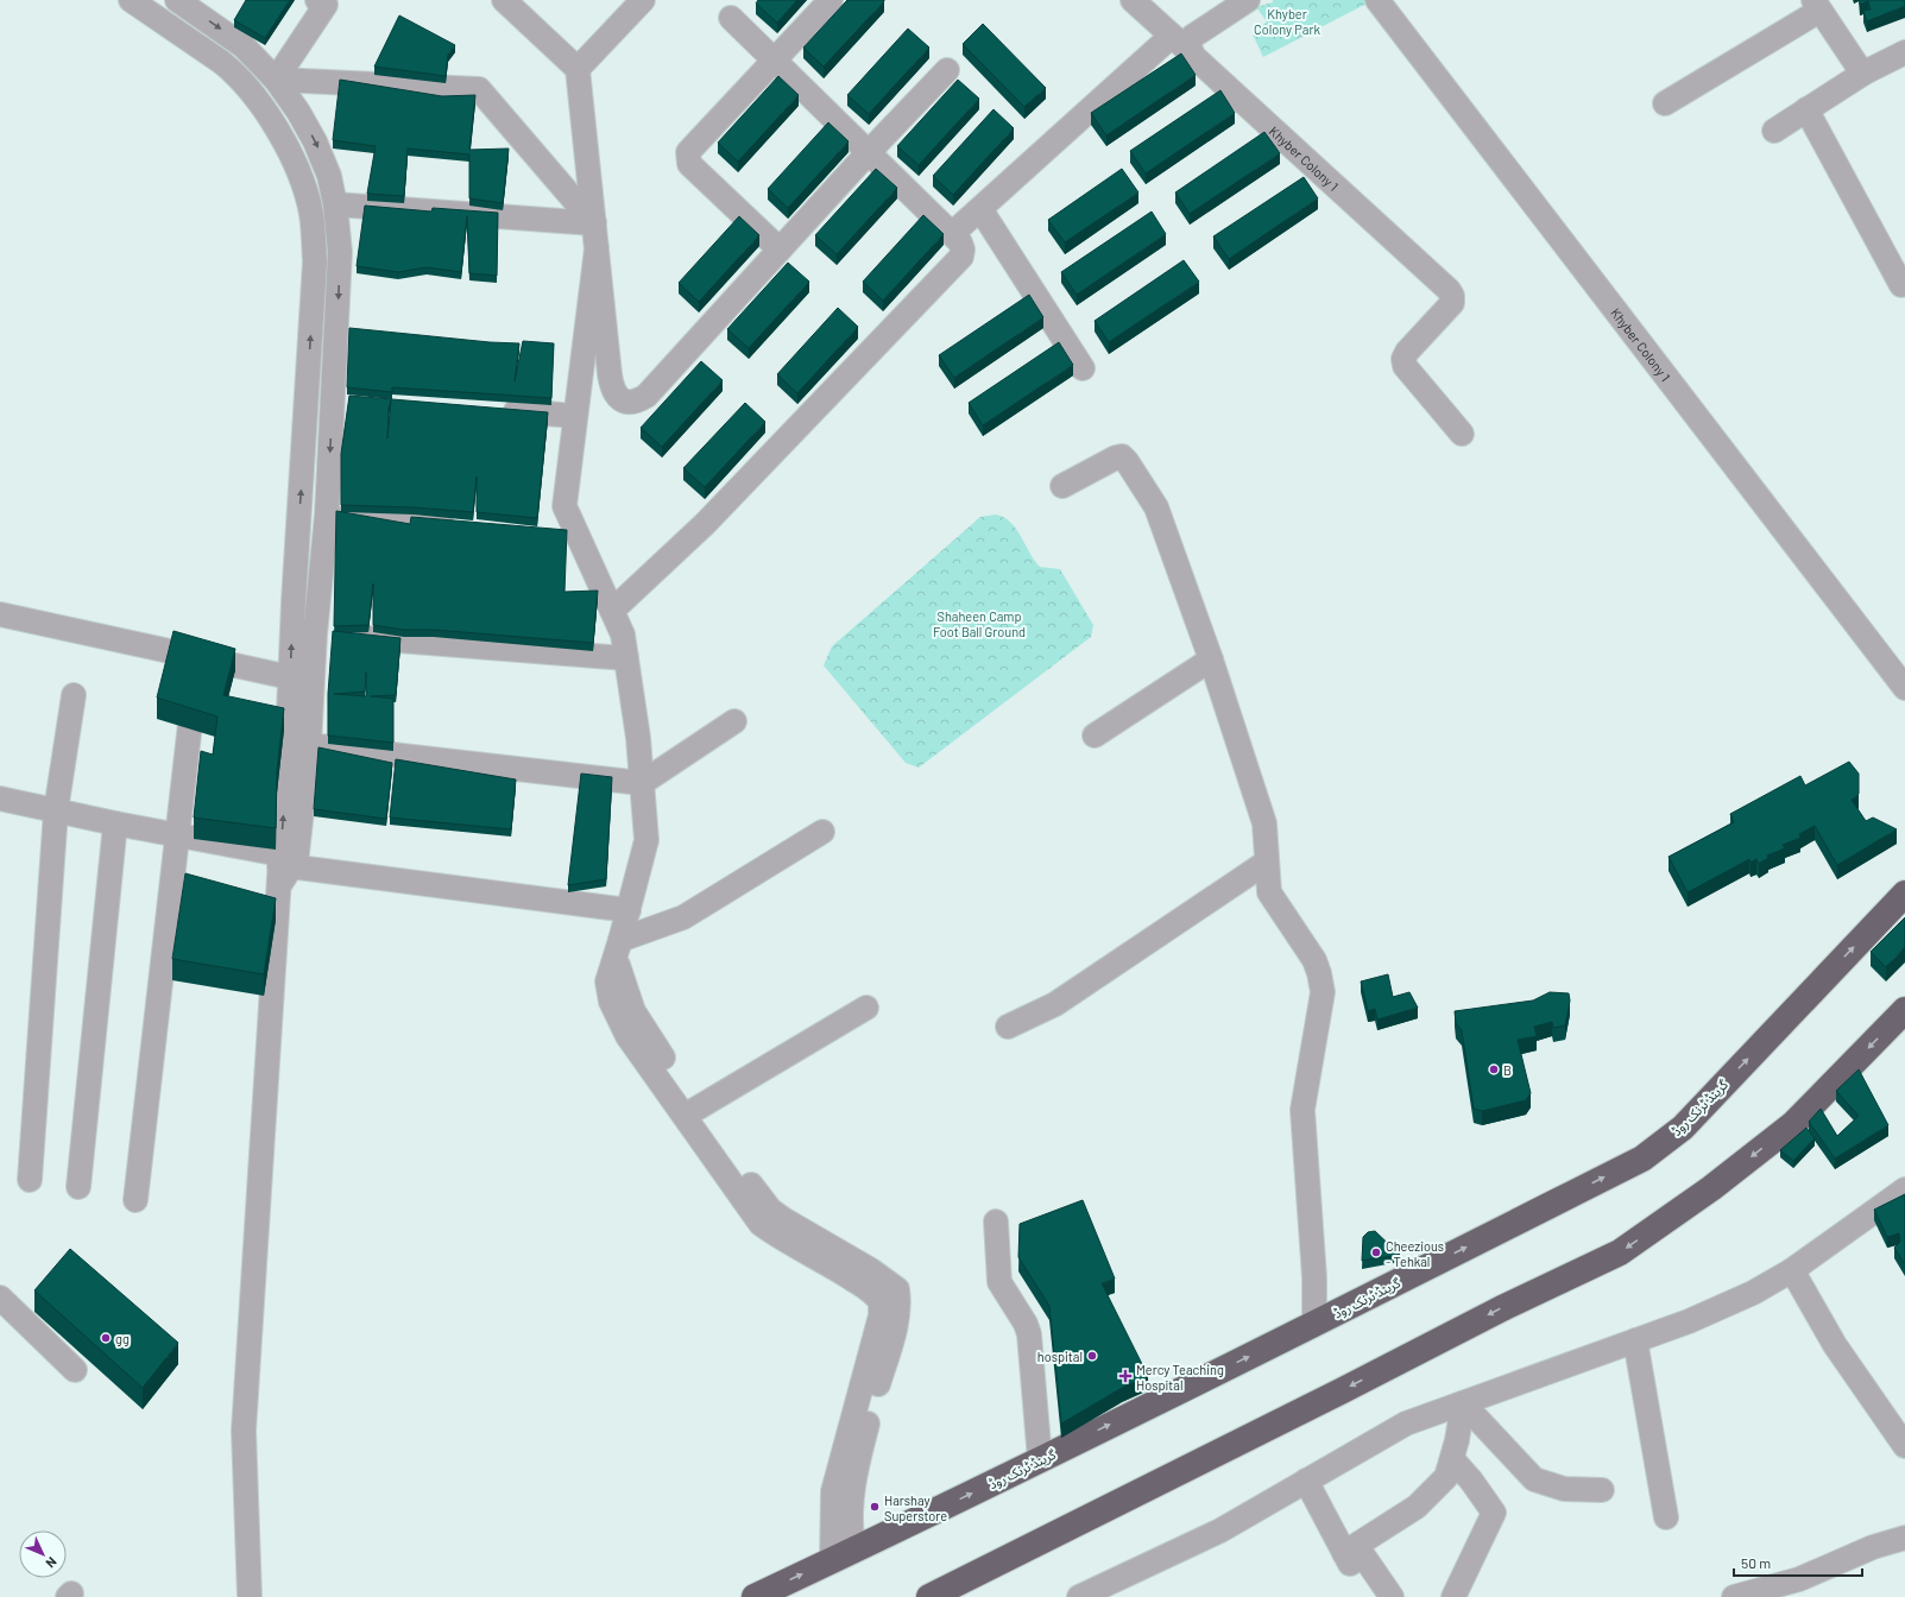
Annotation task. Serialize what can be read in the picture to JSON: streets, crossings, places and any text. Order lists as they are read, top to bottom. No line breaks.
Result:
{"streets":{"highway":["گرینڈ ٹرنک روڈ"],"street":["Khyber Colony 1"]},"parks":["Khyber Colony Park","Shaheen Camp Foot Ball Ground"],"places":{"other":["B","Cheezious - Tehkal","gg","hospital","Harshay Superstore"],"health":["Mercy Teaching Hospital"]},"scale_bar":"50 m","north":"bottom right"}
